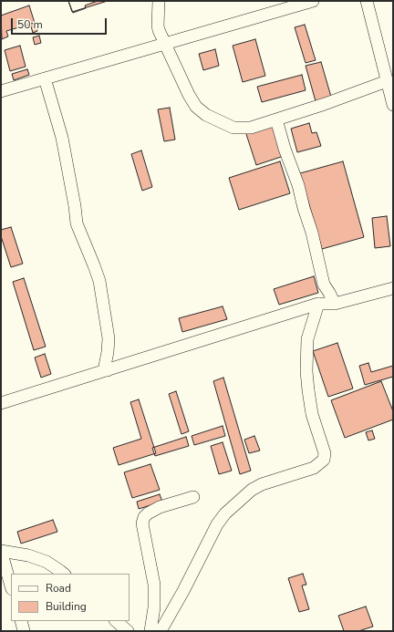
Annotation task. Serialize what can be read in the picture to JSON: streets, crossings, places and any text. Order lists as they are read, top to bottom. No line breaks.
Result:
{"legend":["Road","Building"],"scale_bar":"50 m"}
